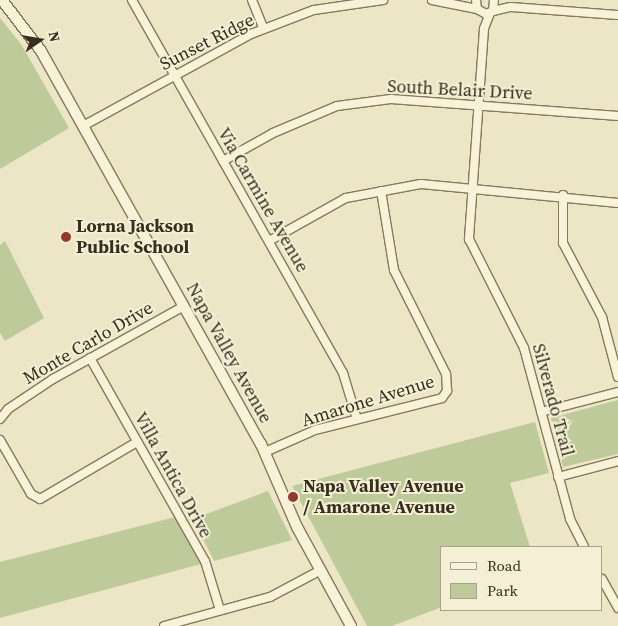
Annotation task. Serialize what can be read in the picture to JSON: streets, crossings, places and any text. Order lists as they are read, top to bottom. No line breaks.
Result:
{"streets":{"street":["Sunset Ridge","South Belair Drive","Via Carmine Avenue","Monte Carlo Drive","Napa Valley Avenue","Silverado Trail","Amarone Avenue","Villa Antica Drive"]},"crossings":[["Sunset Ridge","Via Carmine Avenue"],["Sunset Ridge","Napa Valley Avenue"],["South Belair Drive","Via Carmine Avenue"],["South Belair Drive","Silverado Trail"],["Via Carmine Avenue","Amarone Avenue"],["Monte Carlo Drive","Napa Valley Avenue"],["Monte Carlo Drive","Villa Antica Drive"],["Napa Valley Avenue","Amarone Avenue"]],"places":["Lorna Jackson Public School","Napa Valley Avenue / Amarone Avenue"],"legend":["Road","Park"],"north":"right"}
